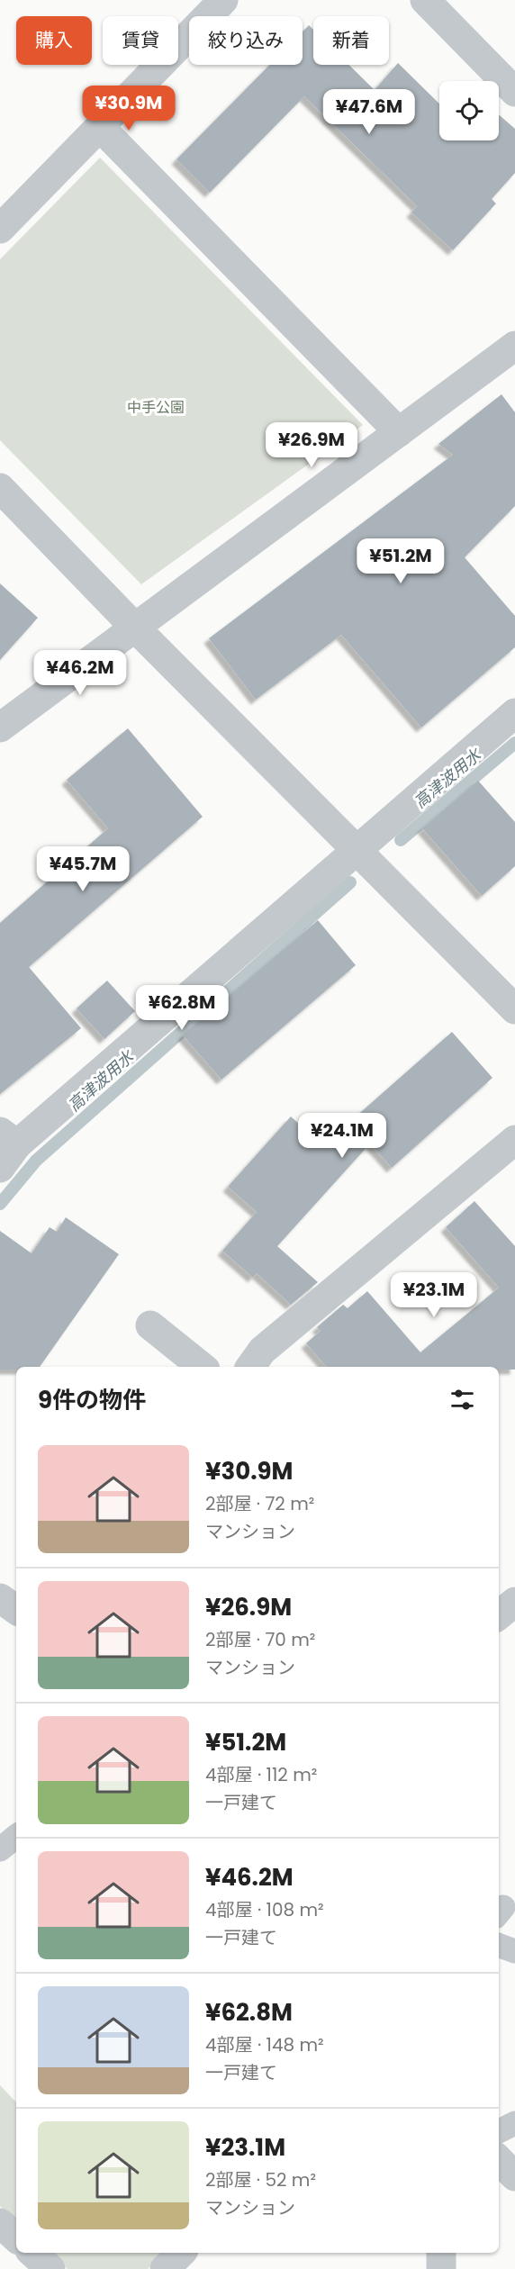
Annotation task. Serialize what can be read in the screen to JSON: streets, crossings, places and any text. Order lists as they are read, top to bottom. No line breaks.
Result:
{"water":["高津波用水"],"parks":["中手公園"],"page":{"chip":["購入","賃貸","絞り込み","新着"],"price":["¥30.9M","¥47.6M","¥26.9M","¥51.2M","¥46.2M","¥45.7M","¥62.8M","¥24.1M","¥23.1M"],"heading":"9件の物件","list":[{"name":"¥30.9M","note":"2部屋 · 72 m² · マンション"},{"name":"¥26.9M","note":"2部屋 · 70 m² · マンション"},{"name":"¥51.2M","note":"4部屋 · 112 m² · 一戸建て"},{"name":"¥46.2M","note":"4部屋 · 108 m² · 一戸建て"},{"name":"¥62.8M","note":"4部屋 · 148 m² · 一戸建て"},{"name":"¥23.1M","note":"2部屋 · 52 m² · マンション"}]}}
